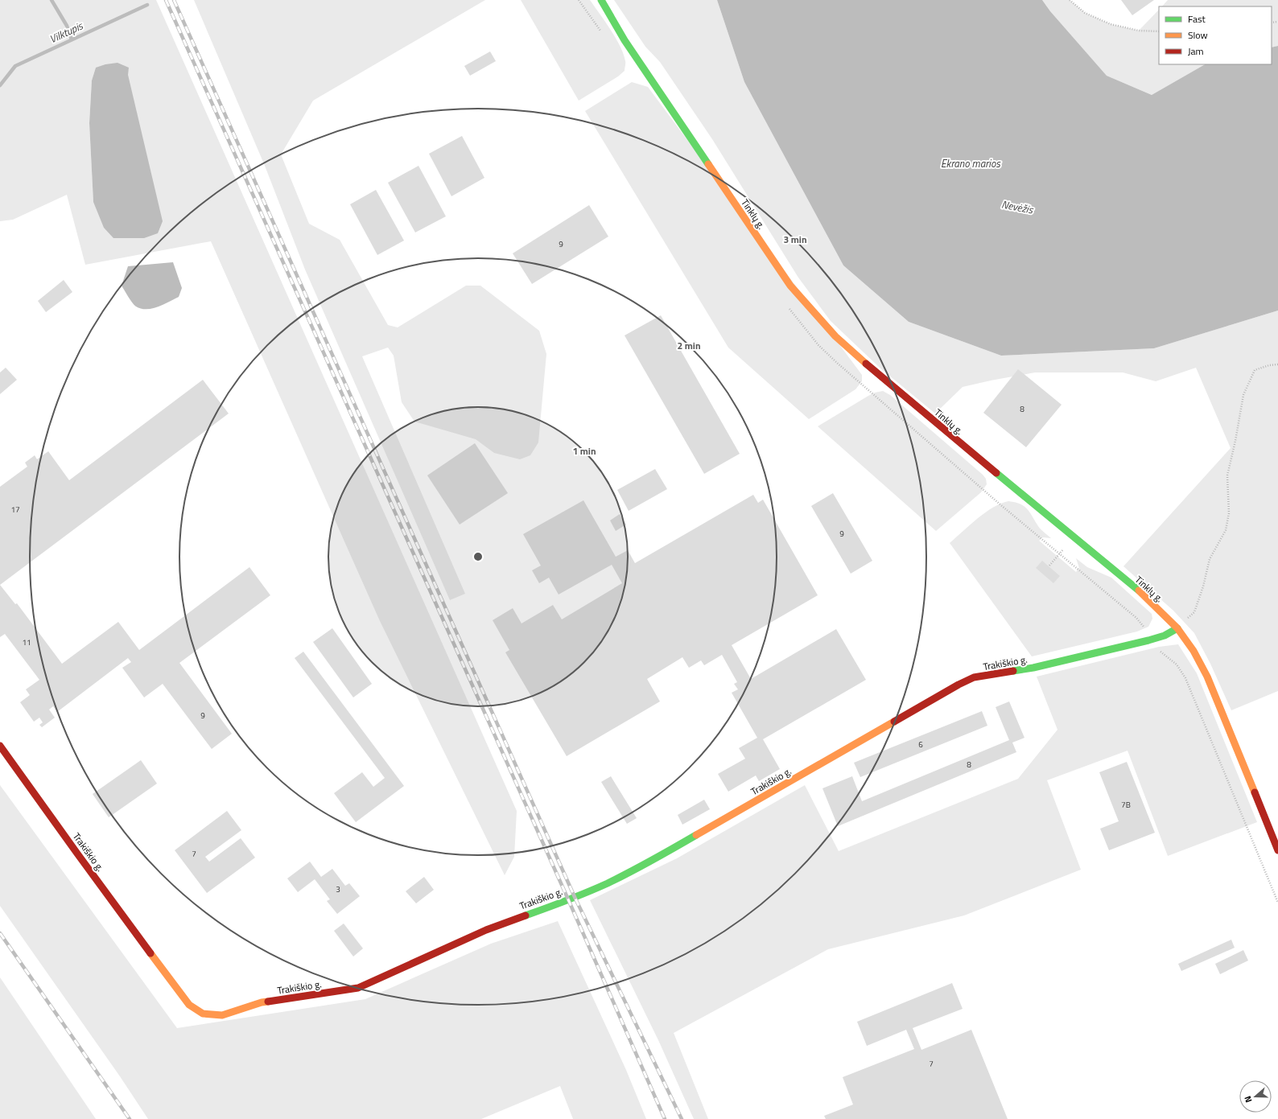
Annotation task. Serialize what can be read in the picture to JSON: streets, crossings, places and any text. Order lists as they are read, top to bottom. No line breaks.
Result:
{"streets":{"street":["Tinklų g.","Trakiškio g."]},"crossings":[["Tinklų g.","Trakiškio g."]],"water":["Vilktupis","Ekrano marios","Nevėžis"],"house_numbers":["9","8","17","9","11","9","6","8","7B","7","3","7"],"legend":["Fast","Slow","Jam"],"north":"left","rings":["3 min","2 min","1 min"]}
